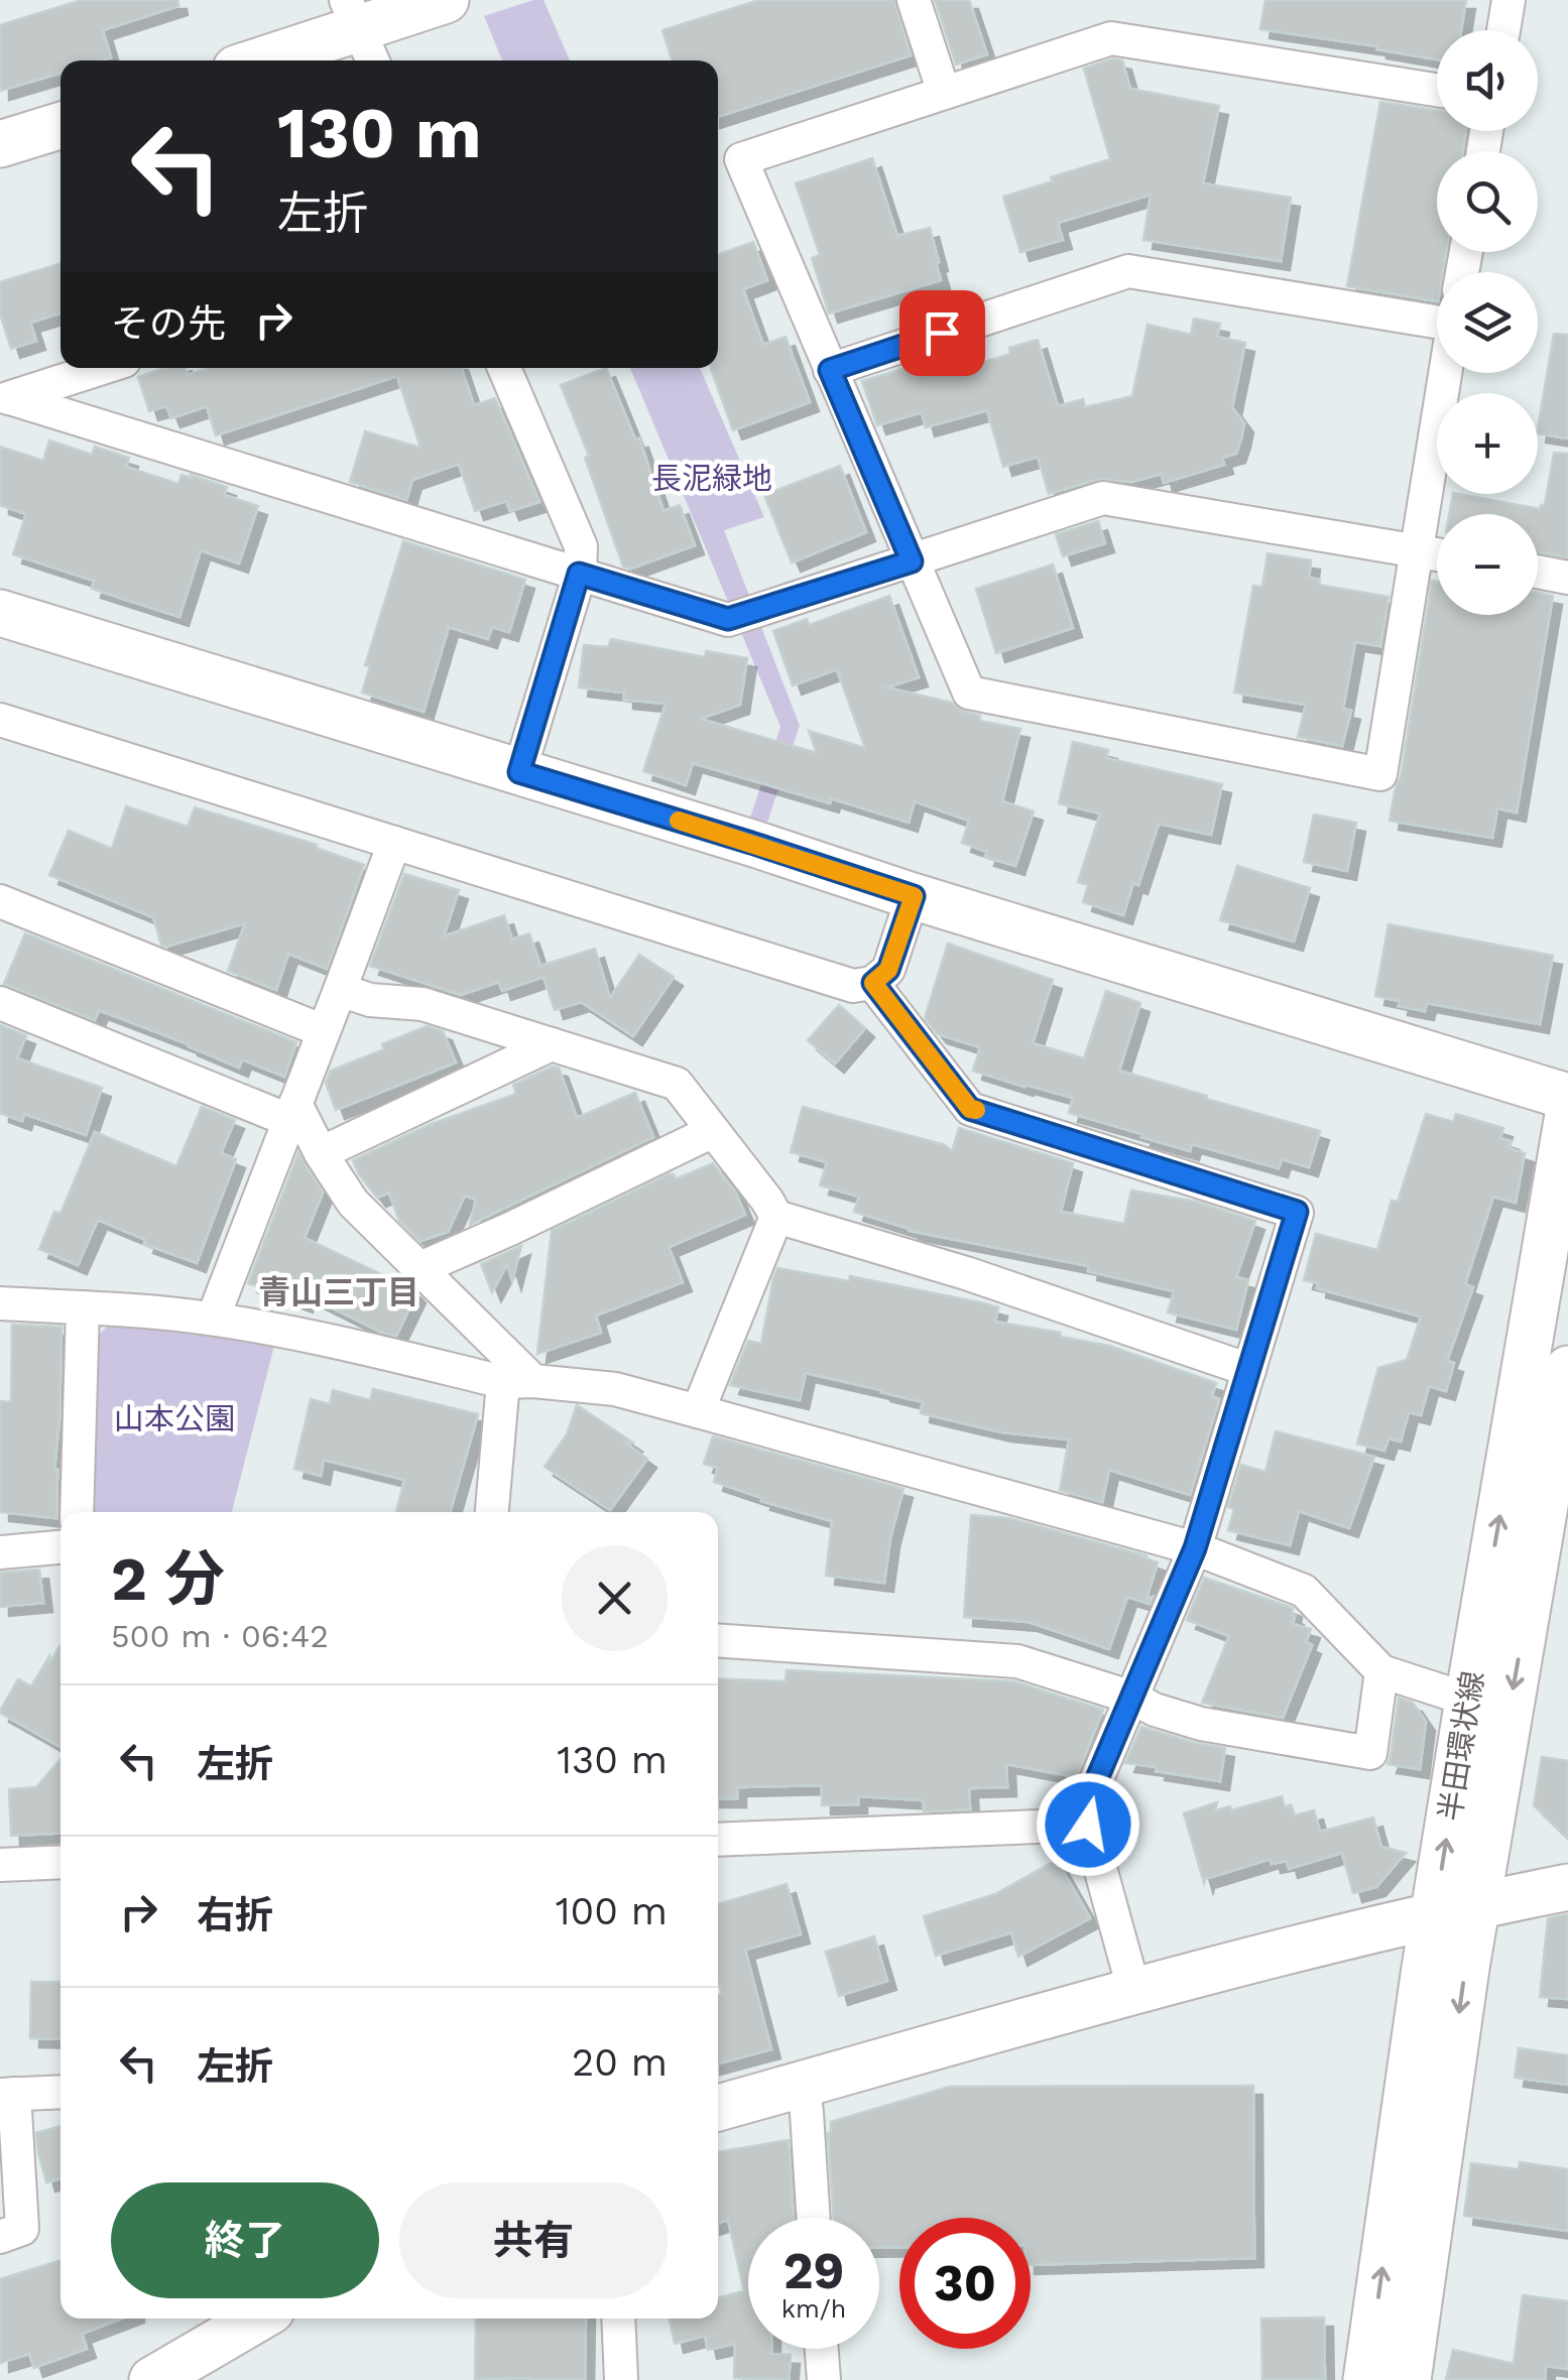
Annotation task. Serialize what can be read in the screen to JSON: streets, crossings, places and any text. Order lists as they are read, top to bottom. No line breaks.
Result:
{"streets":{"street":["半田環状線"]},"districts":["青山三丁目"],"parks":["長泥緑地","山本公園"],"page":{"map_buttons":["+","−"],"turn":["130 m","左折"],"then":"その先","heading":["2 分","500 m · 06:42"],"list":[{"name":"左折","value":"130 m"},{"name":"右折","value":"100 m"},{"name":"左折","value":"20 m"}],"buttons":["終了","共有"],"speed":"29 km/h","limit":"30"}}
